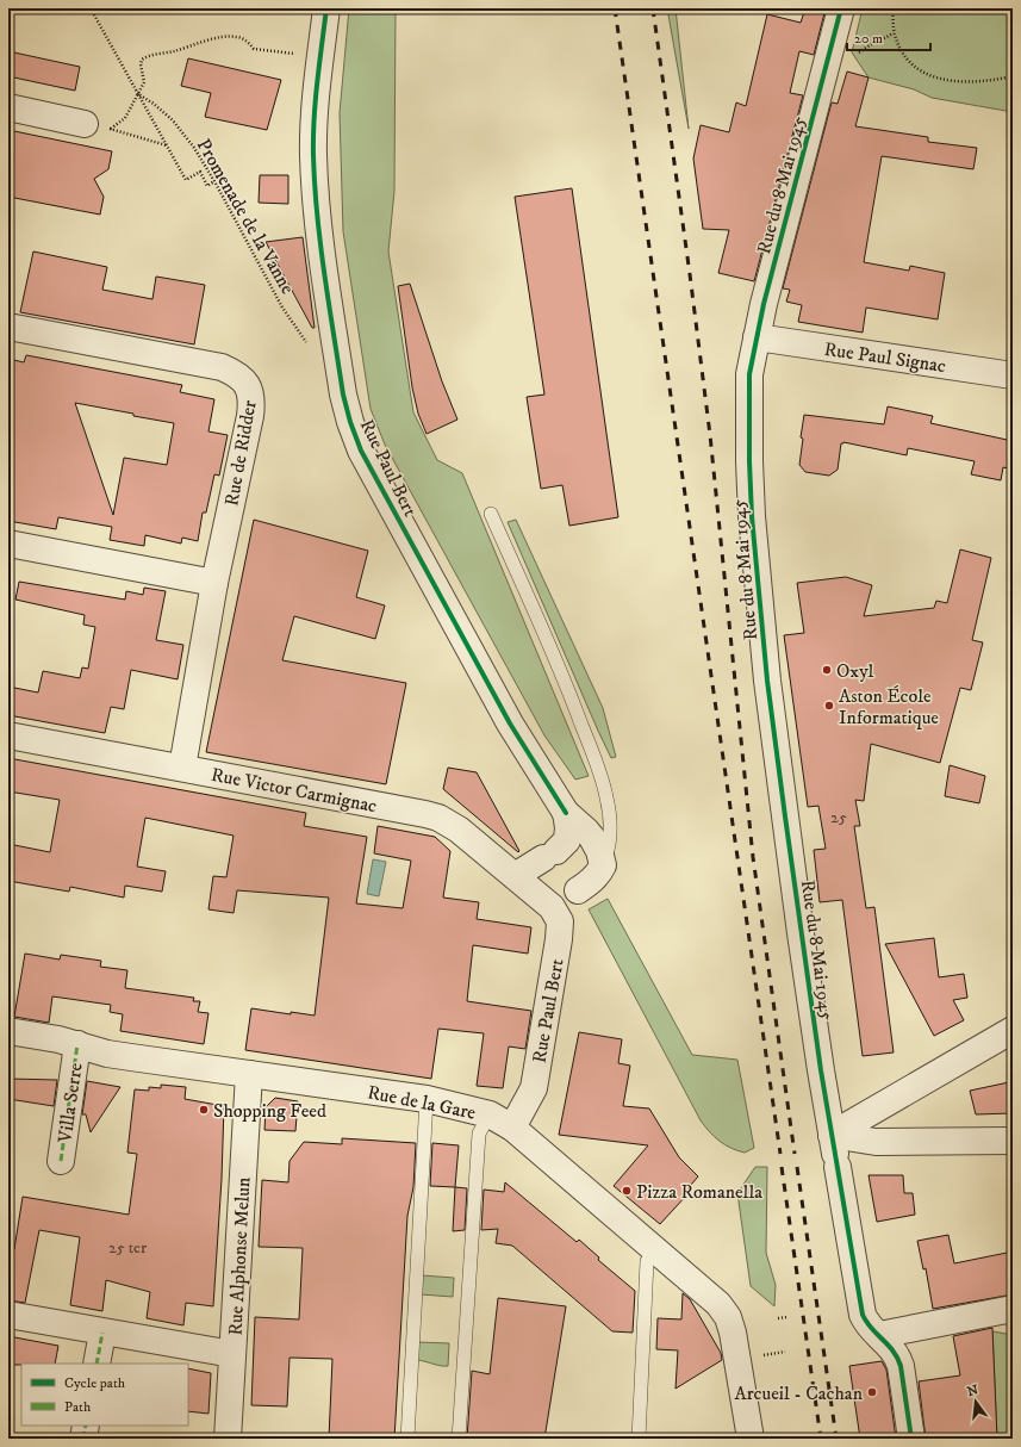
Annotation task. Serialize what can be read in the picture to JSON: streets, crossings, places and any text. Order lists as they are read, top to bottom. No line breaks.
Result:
{"streets":{"street":["Rue du 8 Mai 1945","Rue Paul Signac","Rue de Ridder","Rue Paul Bert","Rue Victor Carmignac","Rue de la Gare","Villa Serre","Rue Alphonse Melun"],"path":["Promenade de la Vanne"]},"crossings":[["Rue du 8 Mai 1945","Rue Paul Signac"],["Rue de Ridder","Rue Victor Carmignac"],["Rue Paul Bert","Rue Victor Carmignac"],["Rue Paul Bert","Rue de la Gare"],["Rue de la Gare","Villa Serre"],["Rue de la Gare","Rue Alphonse Melun"]],"places":["Oxyl","Aston École Informatique","Shopping Feed","Pizza Romanella","Arcueil - Cachan"],"house_numbers":["25","25 ter"],"legend":["Cycle path","Path"],"scale_bar":"20 m","north":"top"}
